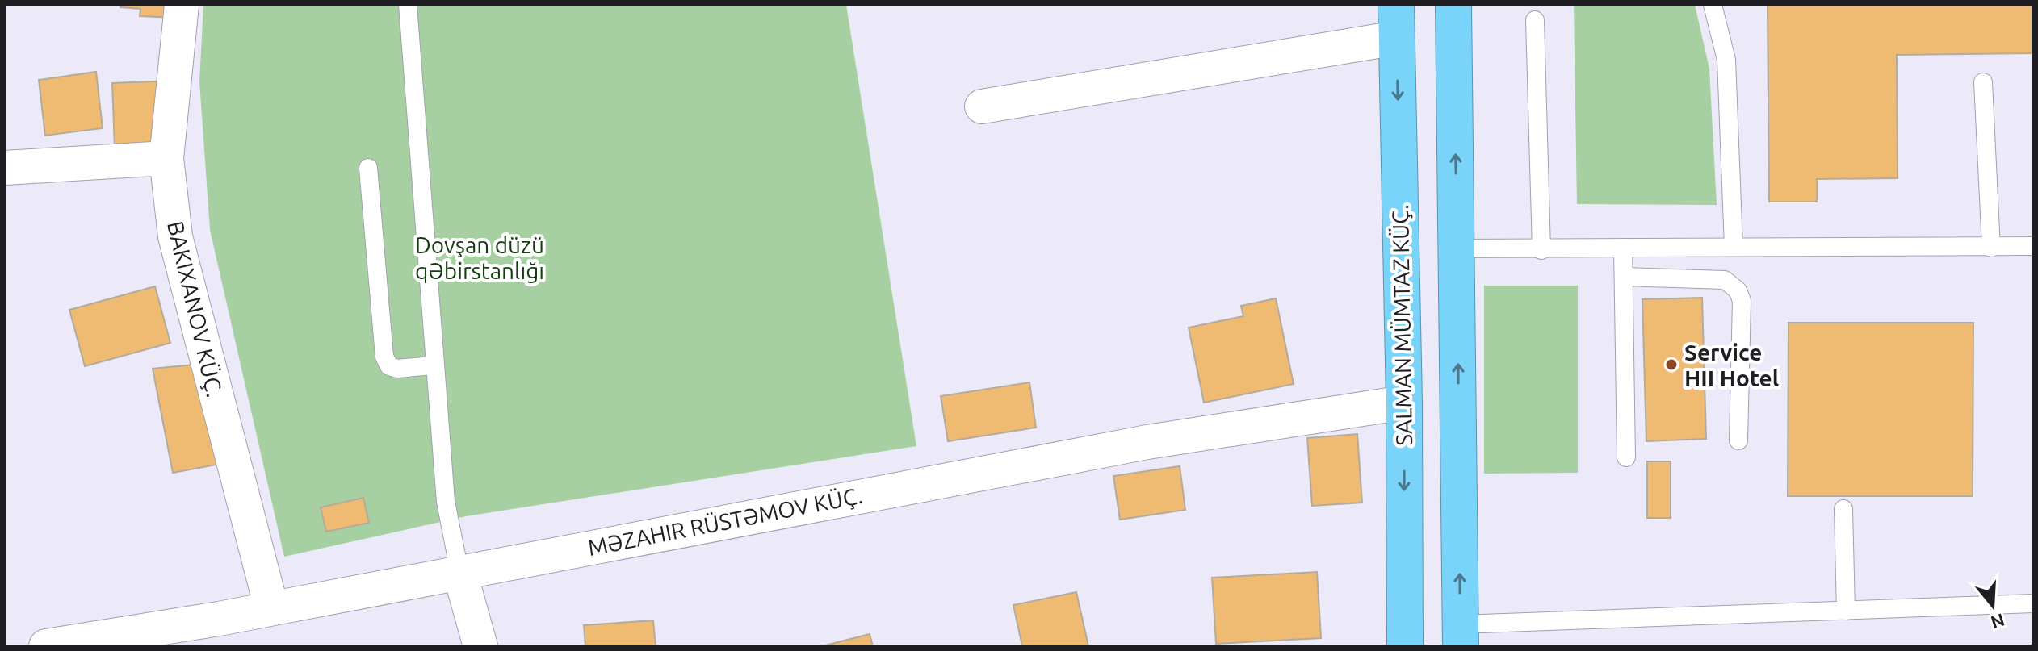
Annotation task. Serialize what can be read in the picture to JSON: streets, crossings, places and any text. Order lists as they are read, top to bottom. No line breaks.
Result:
{"streets":{"highway":["SALMAN MÜMTAZ KÜÇ."],"street":["MƏZAHIR RÜSTƏMOV KÜÇ."]},"crossings":[["SALMAN MÜMTAZ KÜÇ.","MƏZAHIR RÜSTƏMOV KÜÇ."]],"parks":["Dovşan düzü qəbirstanlığı"],"places":["Service HII Hotel"],"north":"bottom"}
